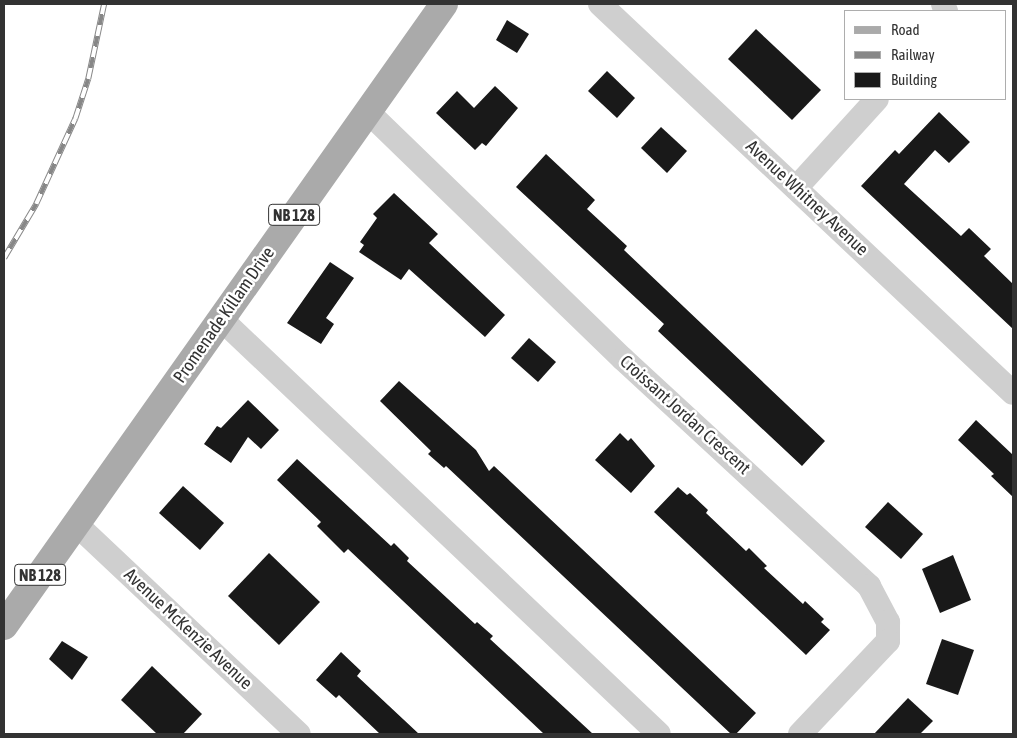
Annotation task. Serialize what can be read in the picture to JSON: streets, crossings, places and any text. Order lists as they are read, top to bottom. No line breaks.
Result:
{"streets":{"main road":["NB 128","Promenade Killam Drive"],"street":["Avenue Whitney Avenue","Croissant Jordan Crescent","Avenue McKenzie Avenue"]},"crossings":[["Promenade Killam Drive","Croissant Jordan Crescent"],["Promenade Killam Drive","Avenue McKenzie Avenue"]],"legend":["Road","Railway","Building"]}
